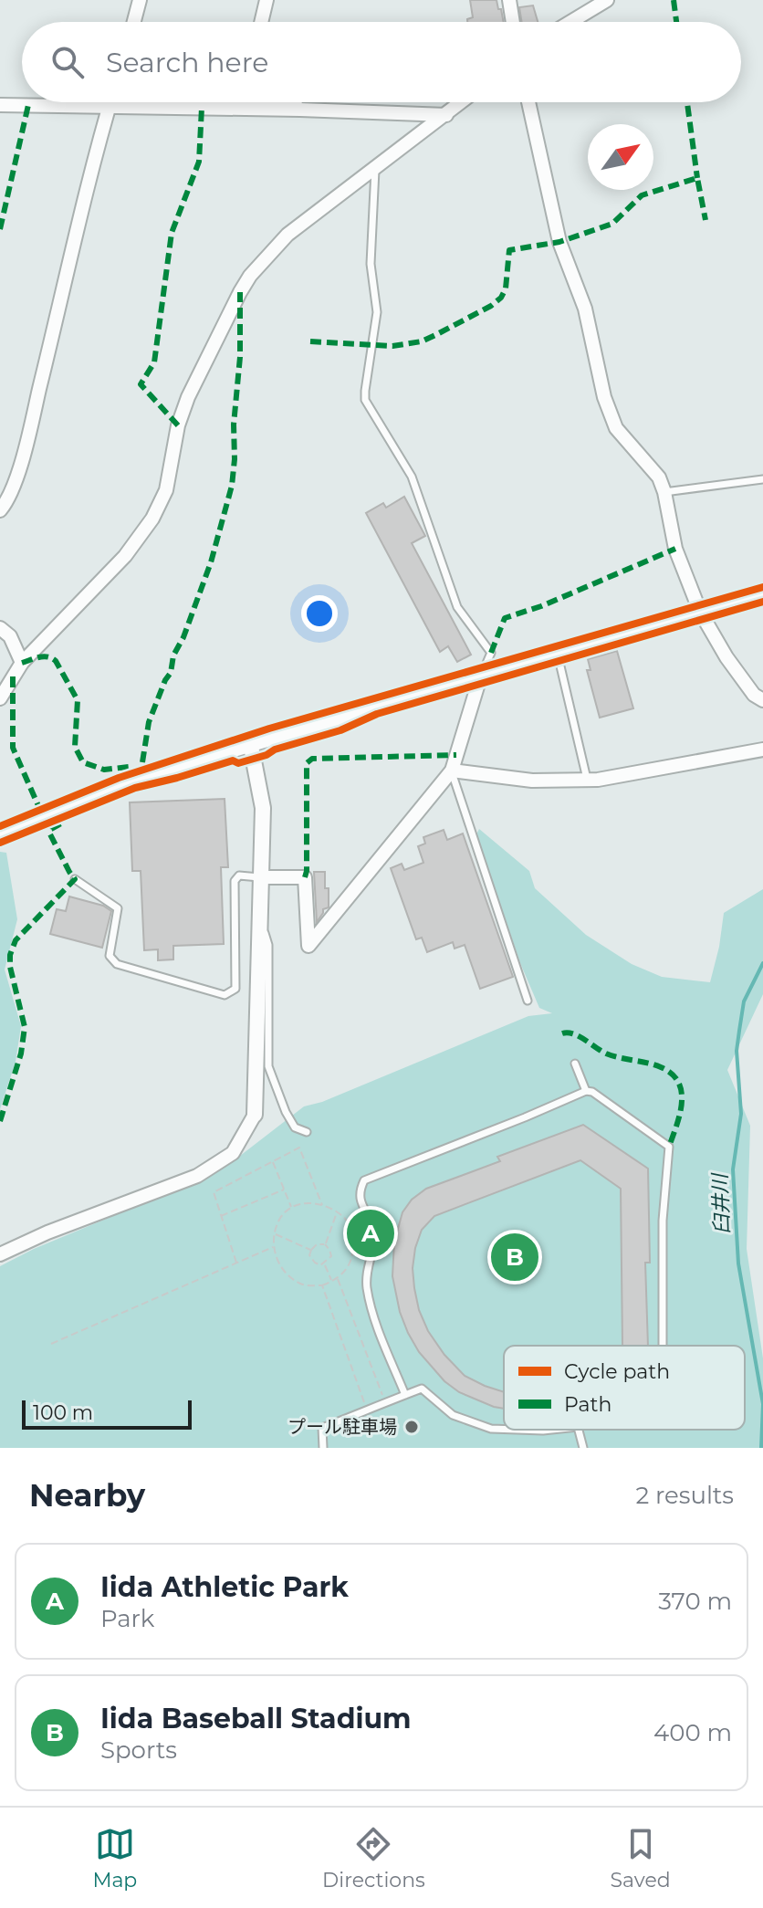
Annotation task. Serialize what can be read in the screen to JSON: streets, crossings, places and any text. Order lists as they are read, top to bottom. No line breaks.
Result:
{"water":["臼井川"],"places":["プール駐車場"],"legend":["Cycle path","Path"],"scale_bar":"100 m","north":"top right","page":{"search":"Search here","pins":["A","B"],"scale":"100 m","heading":["Nearby","2 results"],"list":[{"mark":"A","name":"Iida Athletic Park","note":"Park","value":"370 m"},{"mark":"B","name":"Iida Baseball Stadium","note":"Sports","value":"400 m"}],"nav":["Map","Directions","Saved"]}}
